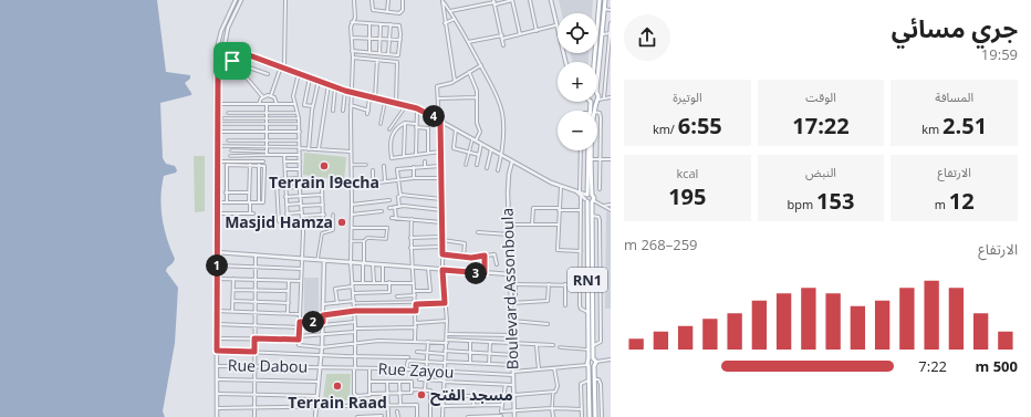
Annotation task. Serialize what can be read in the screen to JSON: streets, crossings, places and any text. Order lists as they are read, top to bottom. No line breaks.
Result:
{"streets":{"main road":["RN1"],"street":["Boulevard Assonboula","Rue Dabou","Rue Zayou"]},"crossings":[["RN1","Rue Zayou"],["Boulevard Assonboula","Rue Zayou"],["Rue Dabou","Rue Zayou"]],"places":["Terrain l9echa","Masjid Hamza","Terrain Raad","مسجد الفتح"],"page":{"heading":["جري مسائي","19:59"],"map_buttons":["+","−"],"stats":[["المسافة","2.51 km"],["الوقت","17:22"],["الوتيرة","6:55 /km"],["الارتفاع","12 m"],["النبض","153 bpm"],["kcal","195"]],"pins":["4","1","3","2"],"chart":["الارتفاع","259–268 m"],"list":[{"name":"500 m","note":"7:22"}]}}
